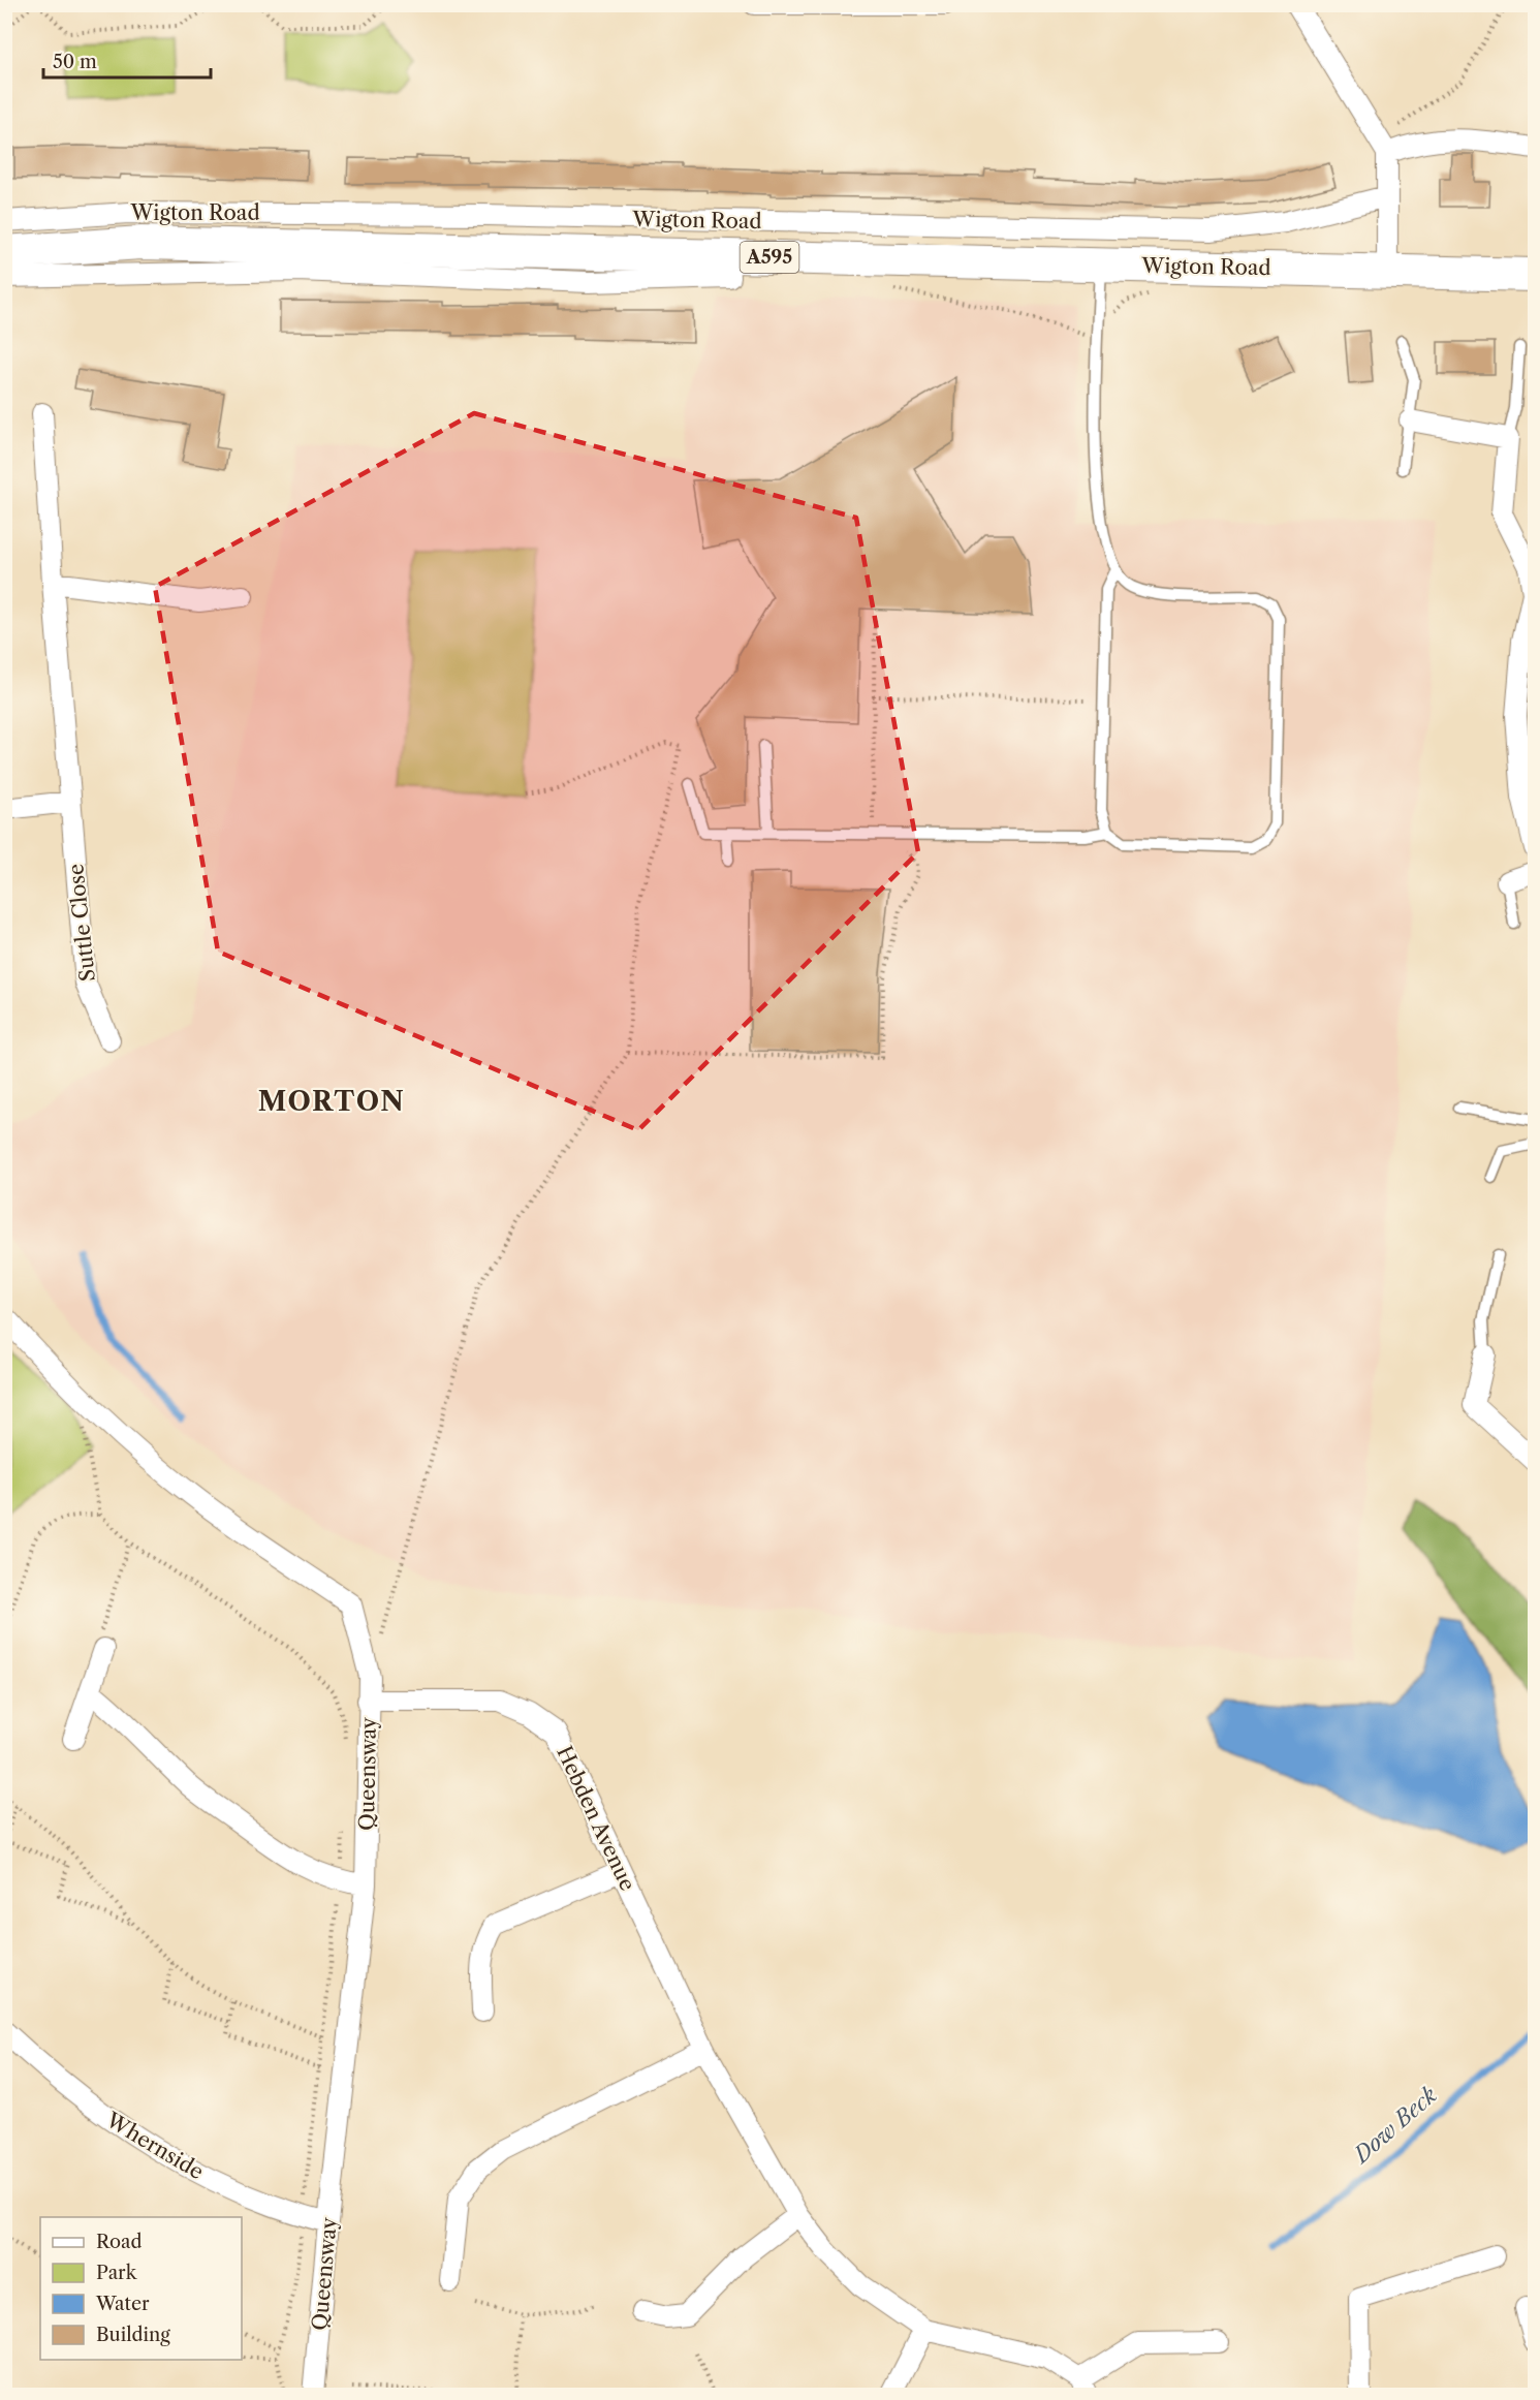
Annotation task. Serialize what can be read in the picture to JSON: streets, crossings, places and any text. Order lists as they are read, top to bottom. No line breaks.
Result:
{"streets":{"main road":["Wigton Road","A595"],"street":["Suttle Close","Queensway","Hebden Avenue","Whernside"]},"crossings":[["Queensway","Hebden Avenue"],["Queensway","Whernside"]],"districts":["MORTON"],"water":["Dow Beck"],"legend":["Road","Park","Water","Building"],"scale_bar":"50 m"}
